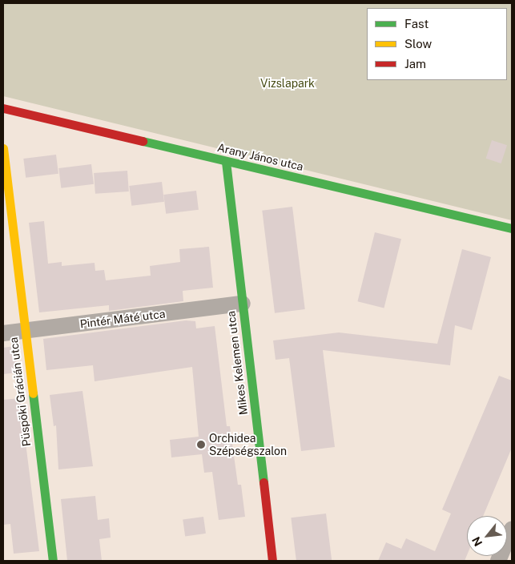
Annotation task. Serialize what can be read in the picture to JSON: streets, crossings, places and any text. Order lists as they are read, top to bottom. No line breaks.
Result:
{"streets":{"street":["Arany János utca","Pintér Máté utca","Mikes Kelemen utca","Püspöki Grácián utca"]},"crossings":[["Arany János utca","Mikes Kelemen utca"],["Pintér Máté utca","Mikes Kelemen utca"],["Pintér Máté utca","Püspöki Grácián utca"]],"parks":["Vizslapark"],"places":["Orchidea Szépségszalon"],"legend":["Fast","Slow","Jam"],"north":"bottom left"}
